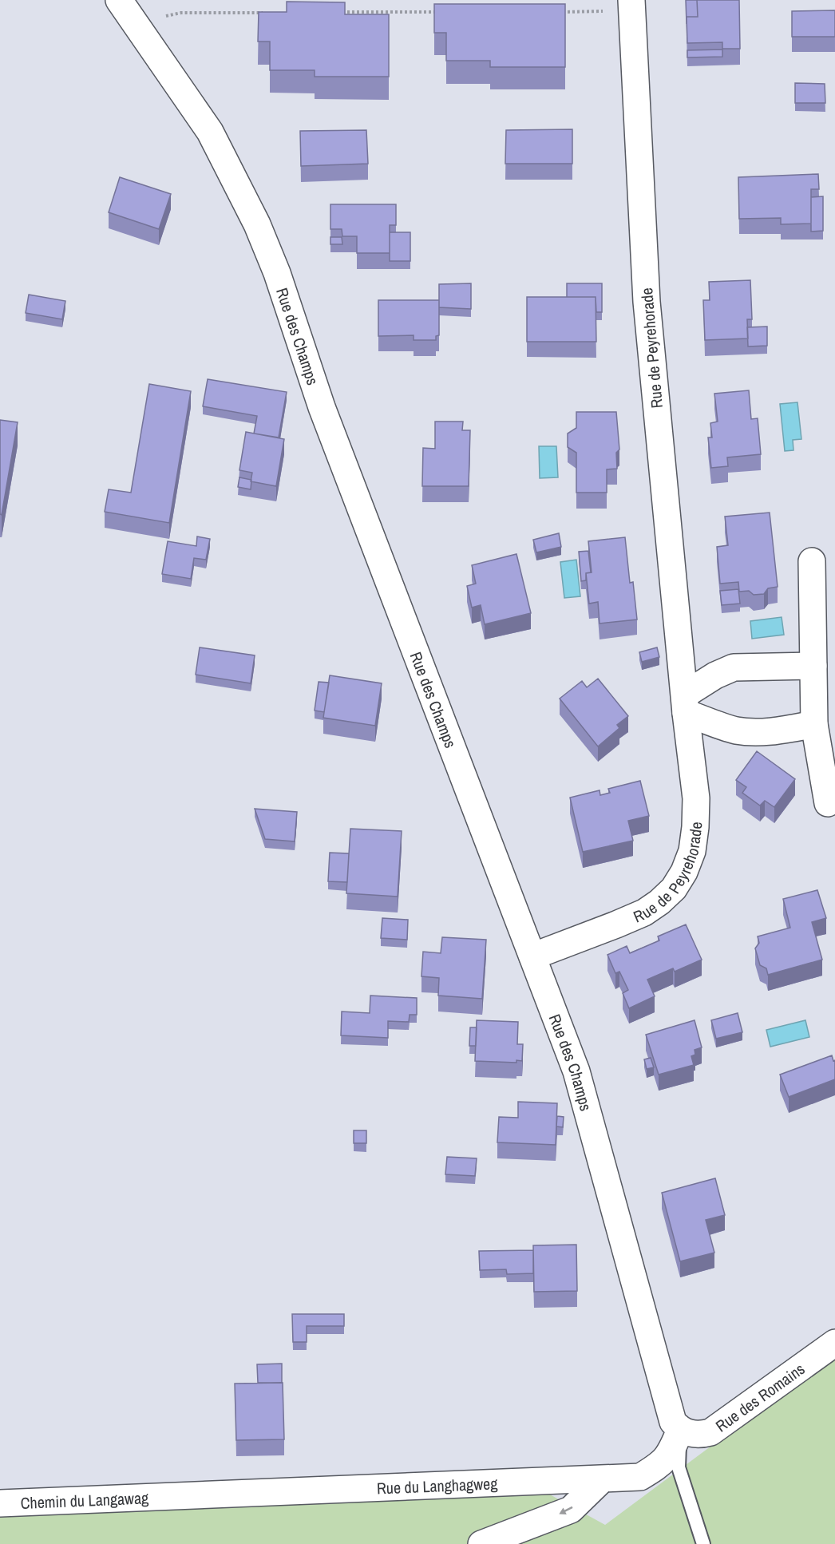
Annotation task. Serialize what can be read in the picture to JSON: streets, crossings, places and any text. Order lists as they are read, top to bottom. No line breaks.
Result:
{"streets":{"street":["Rue des Champs","Rue de Peyrehorade","Rue des Romains","Rue du Langhagweg","Chemin du Langawag"]},"crossings":[["Rue des Champs","Rue de Peyrehorade"],["Rue des Champs","Rue des Romains"],["Rue des Champs","Rue du Langhagweg"],["Rue des Romains","Rue du Langhagweg"],["Rue du Langhagweg","Chemin du Langawag"]]}
